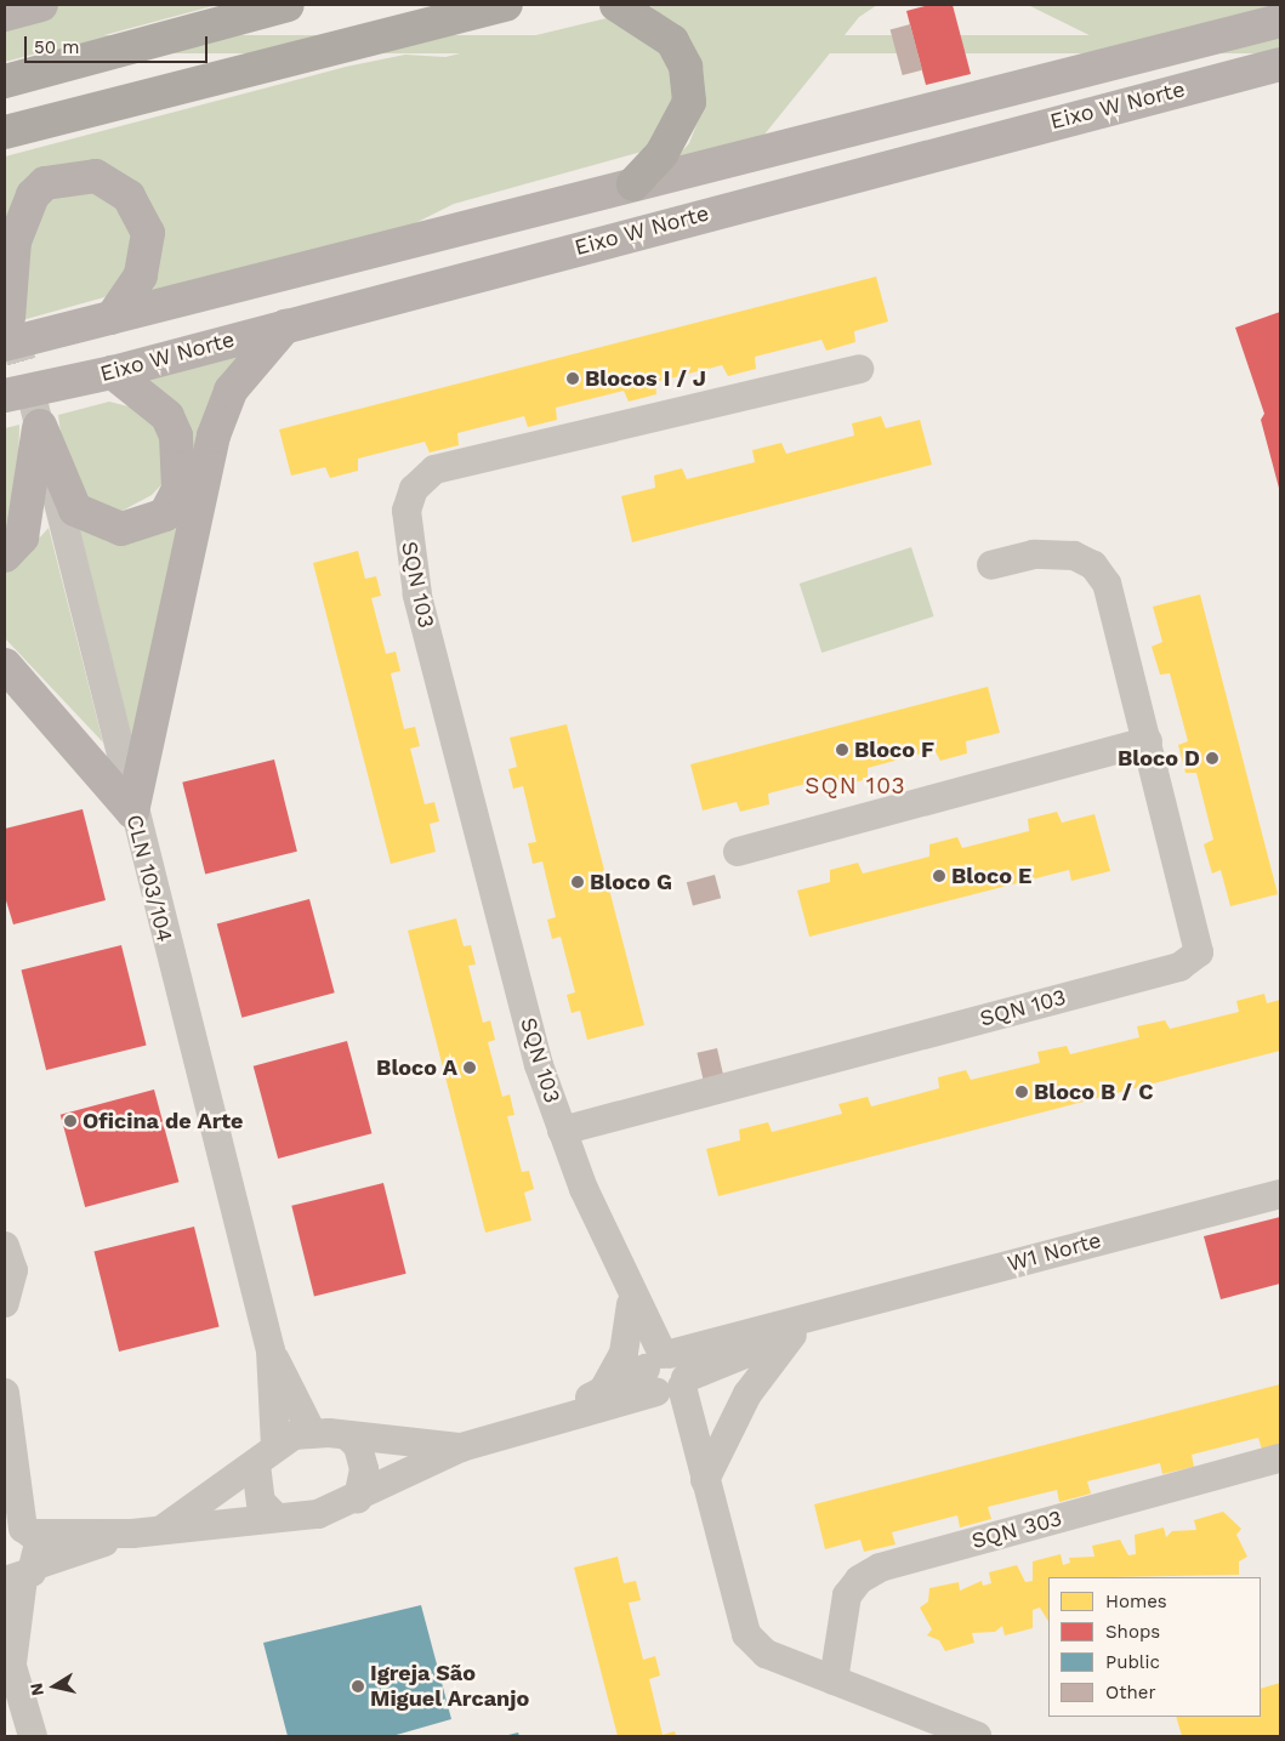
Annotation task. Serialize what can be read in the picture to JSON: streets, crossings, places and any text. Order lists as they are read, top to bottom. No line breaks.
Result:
{"streets":{"main road":["Eixo W Norte"],"street":["SQN 103","CLN 103/104","W1 Norte","SQN 303"]},"crossings":[["Eixo W Norte","CLN 103/104"],["SQN 103","W1 Norte"],["CLN 103/104","W1 Norte"]],"districts":["SQN 103"],"places":["Blocos I / J","Bloco F","Bloco D","Bloco E","Bloco G","Bloco A","Bloco B / C","Oficina de Arte","Igreja São Miguel Arcanjo"],"legend":["Homes","Shops","Public","Other"],"scale_bar":"50 m","north":"left"}
